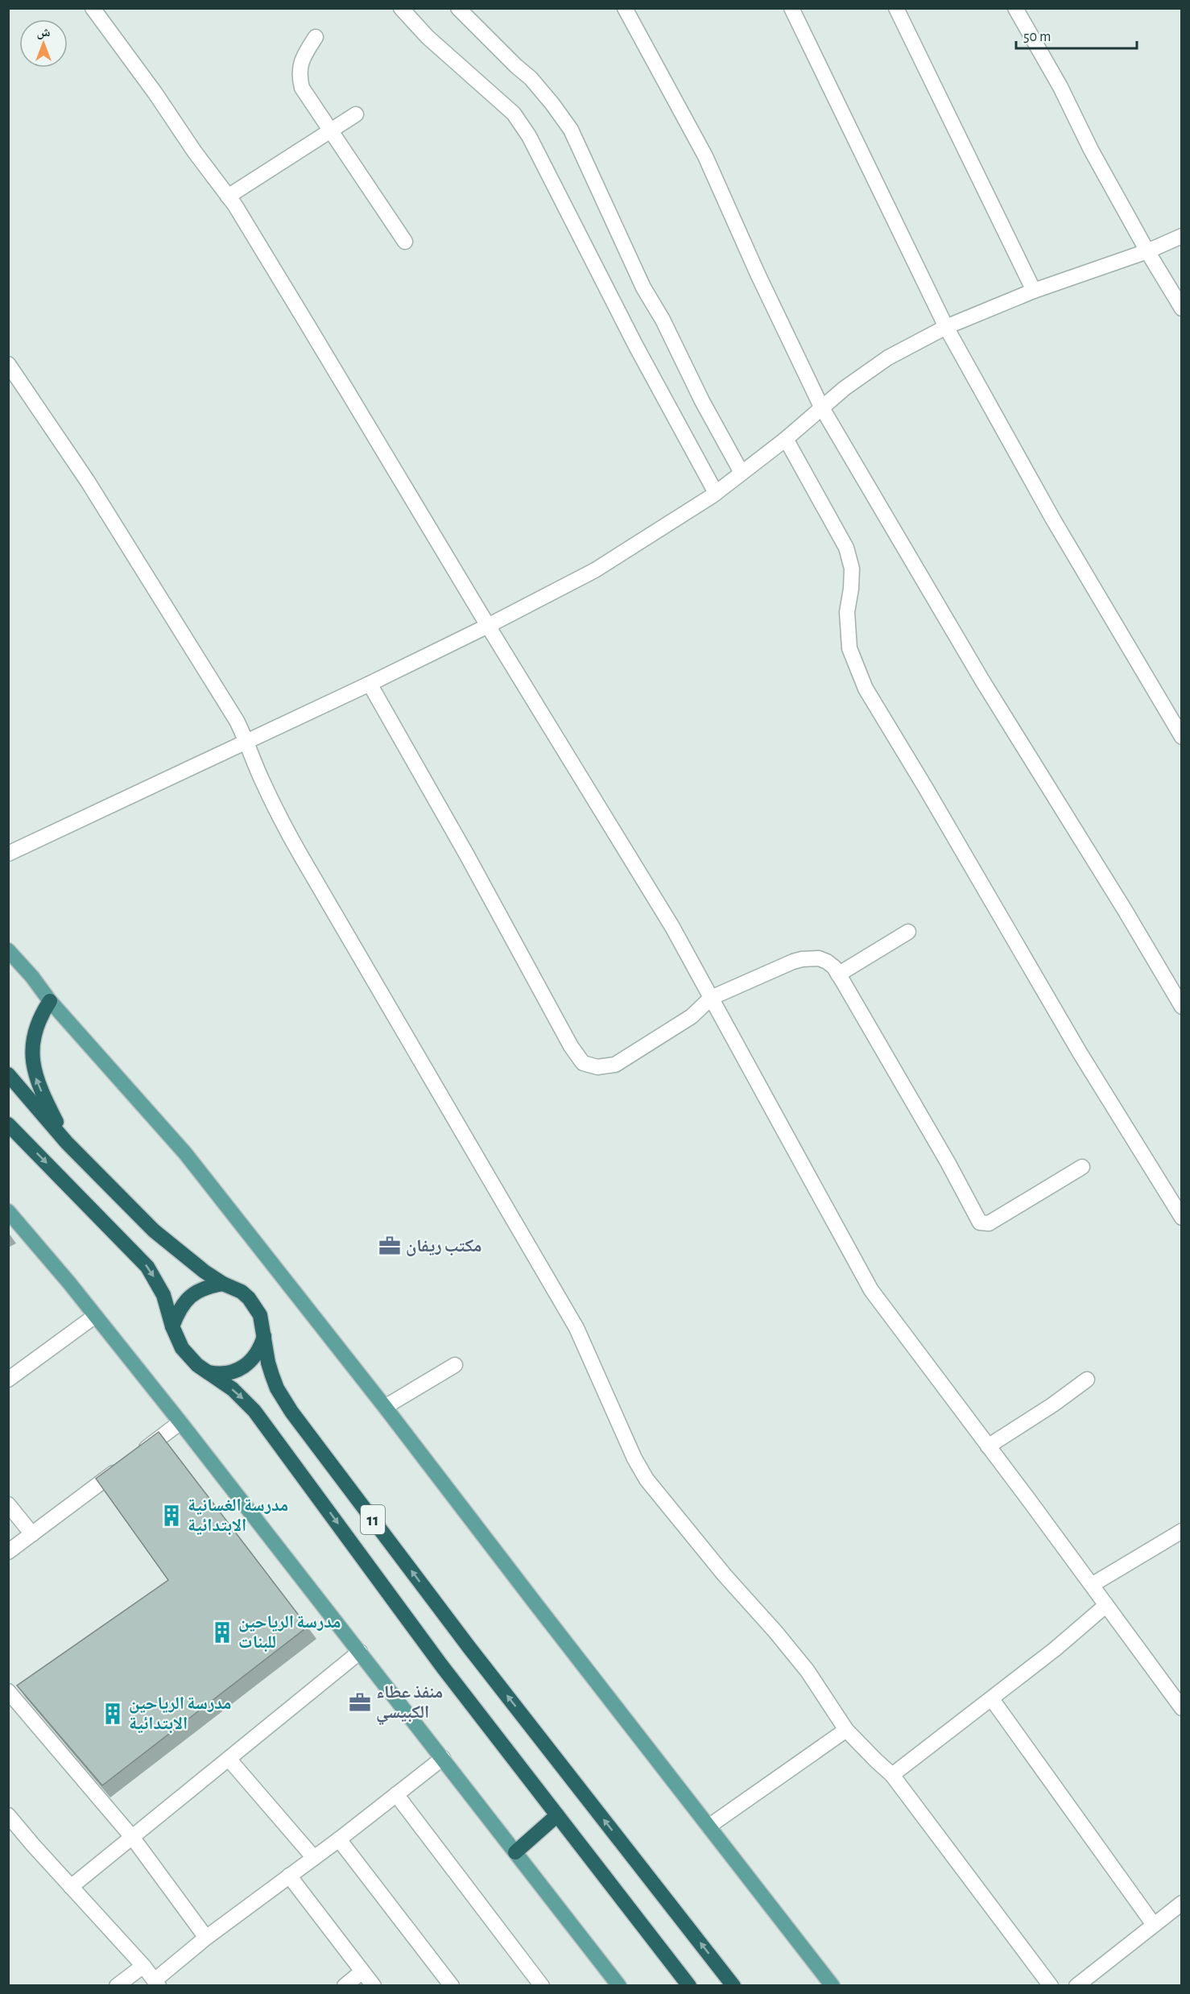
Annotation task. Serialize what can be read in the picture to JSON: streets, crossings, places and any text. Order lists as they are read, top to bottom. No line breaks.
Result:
{"streets":{"highway":["11"]},"places":{"office":["مكتب ريفان","منفذ عطاء الكبيسي"],"building":["مدرسة الغسانية الابتدائية","مدرسة الرياحين للبنات","مدرسة الرياحين الابتدائية"]},"scale_bar":"50 m","north":"top"}
